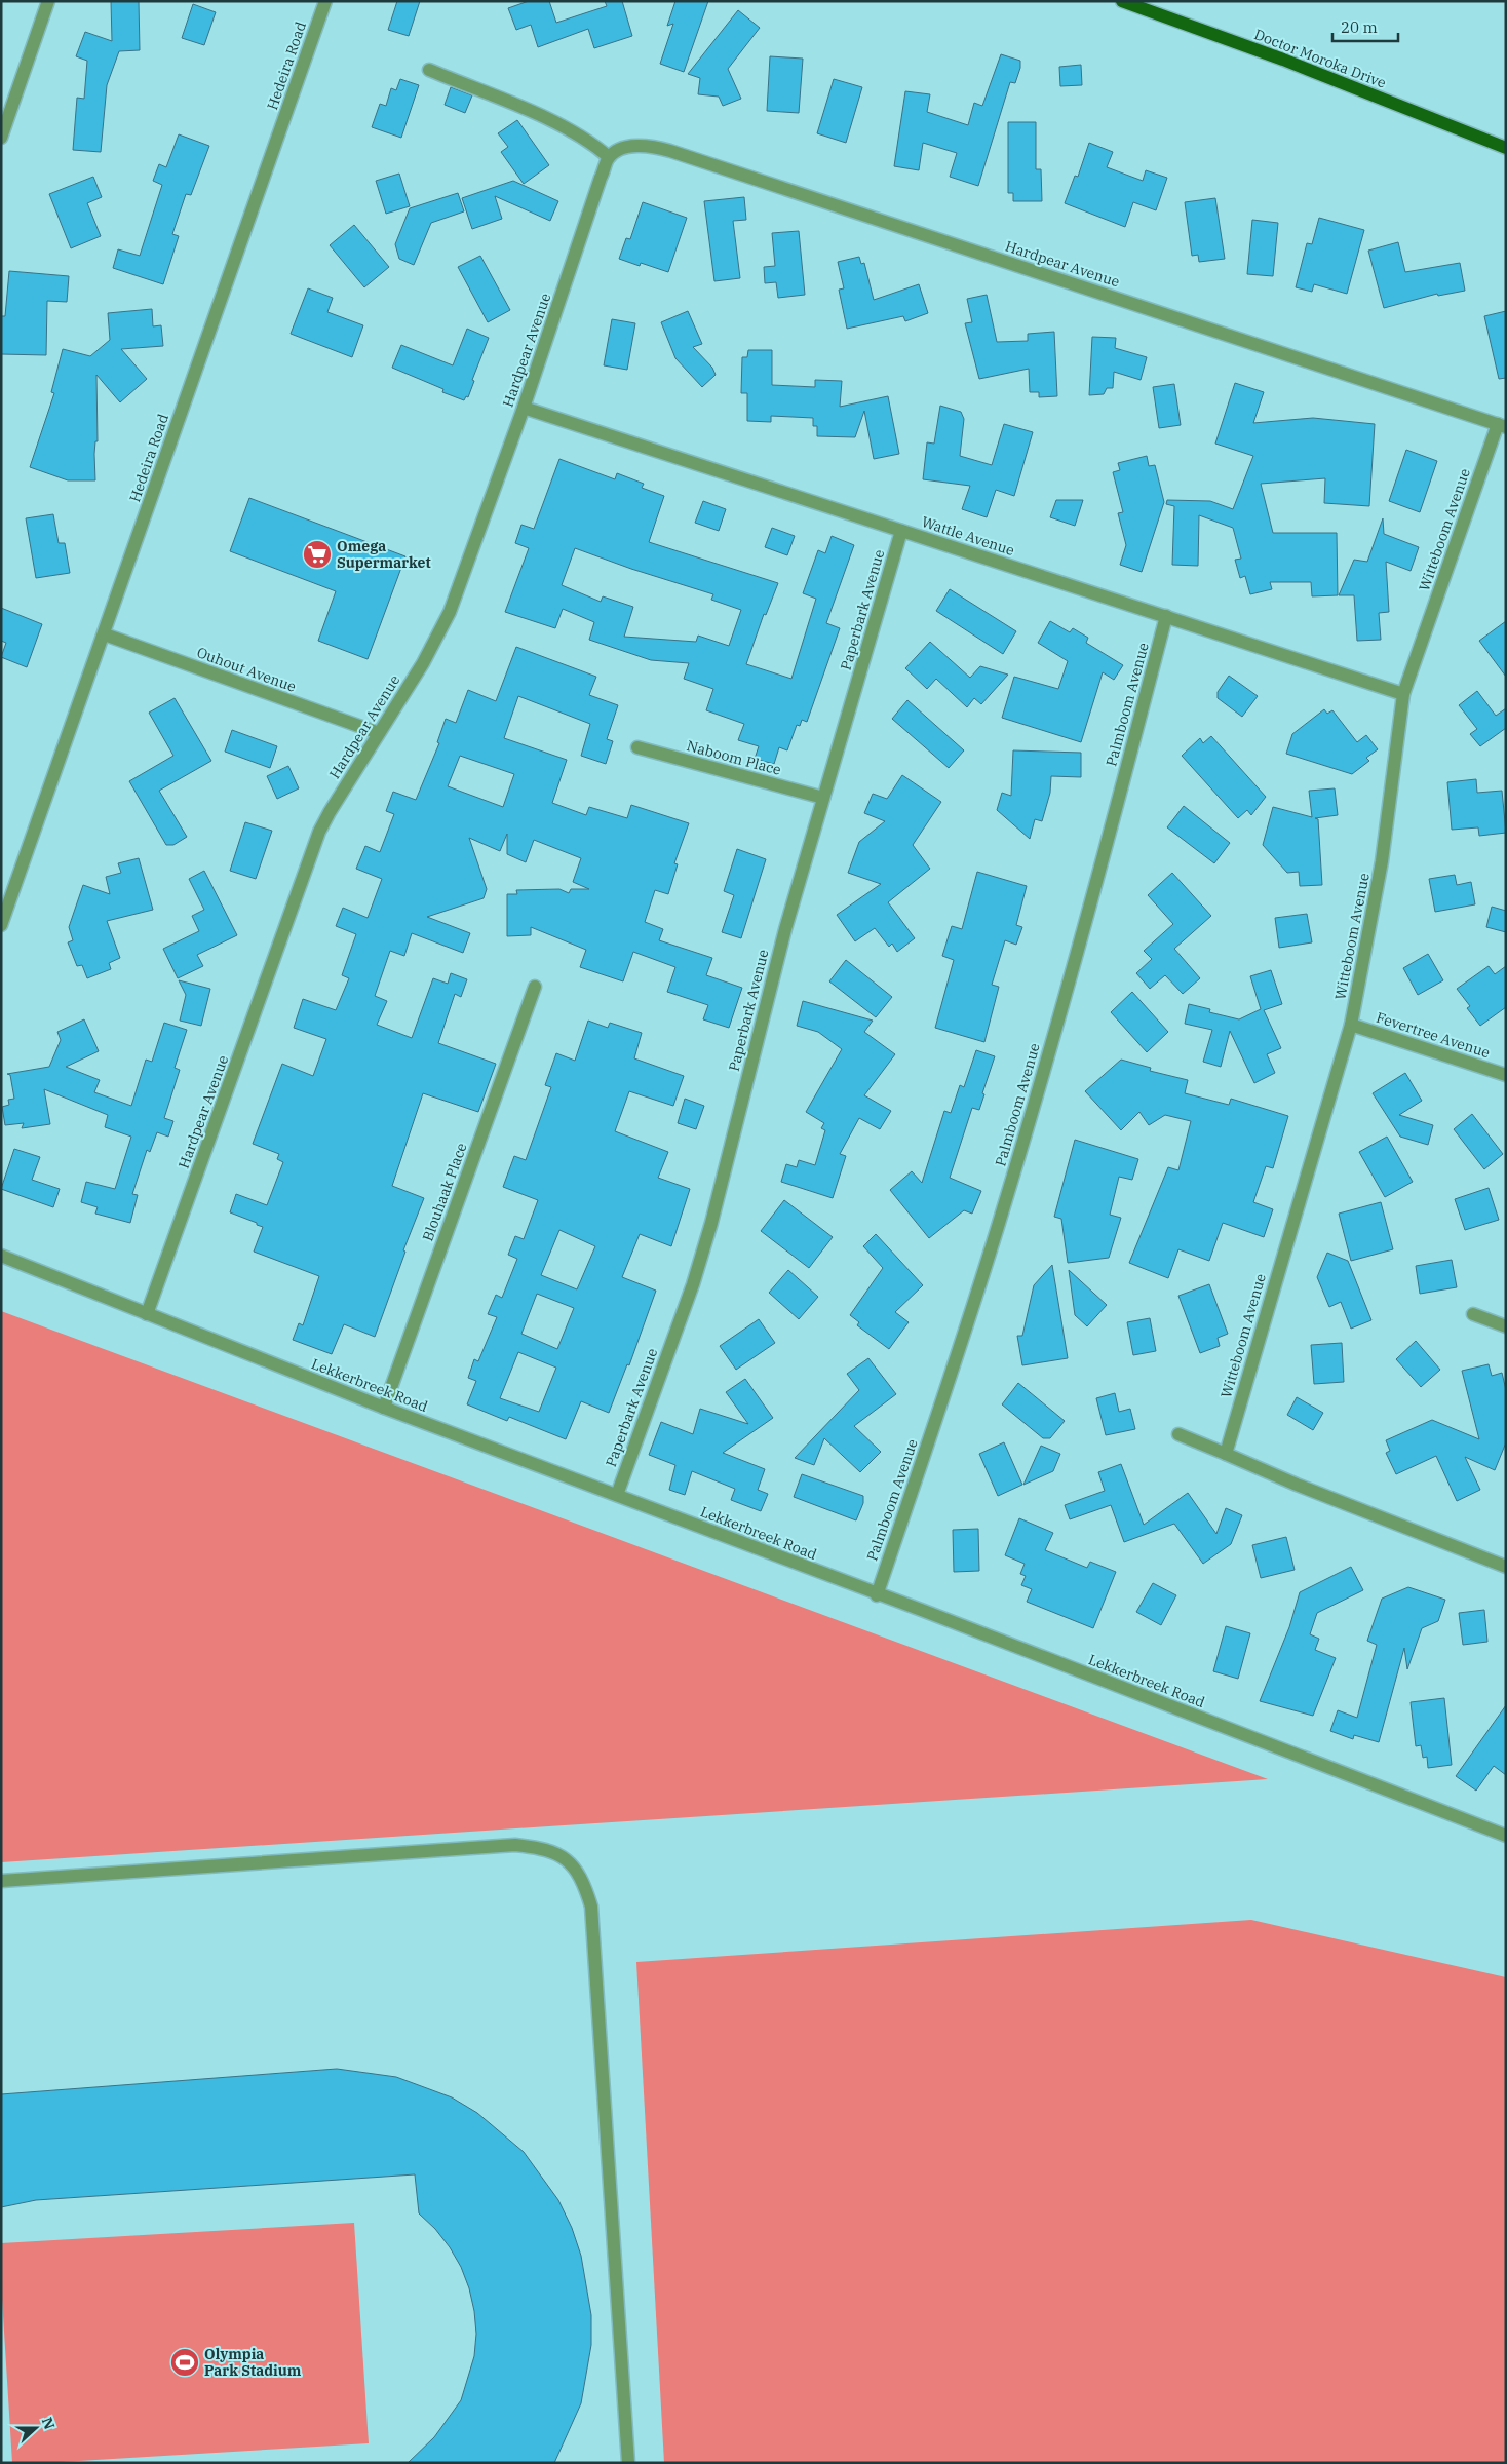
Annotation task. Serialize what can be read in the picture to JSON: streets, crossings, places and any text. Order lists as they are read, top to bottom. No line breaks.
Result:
{"streets":{"main road":["Doctor Moroka Drive"],"street":["Hedeira Road","Hardpear Avenue","Witteboom Avenue","Wattle Avenue","Paperbark Avenue","Ouhout Avenue","Palmboom Avenue","Naboom Place","Fevertree Avenue","Blouhaak Place","Lekkerbreek Road"]},"crossings":[["Hedeira Road","Ouhout Avenue"],["Hardpear Avenue","Witteboom Avenue"],["Hardpear Avenue","Wattle Avenue"],["Hardpear Avenue","Ouhout Avenue"],["Hardpear Avenue","Lekkerbreek Road"],["Witteboom Avenue","Wattle Avenue"],["Witteboom Avenue","Fevertree Avenue"],["Wattle Avenue","Paperbark Avenue"],["Wattle Avenue","Palmboom Avenue"],["Paperbark Avenue","Naboom Place"],["Paperbark Avenue","Lekkerbreek Road"],["Palmboom Avenue","Lekkerbreek Road"],["Blouhaak Place","Lekkerbreek Road"]],"places":{"supermarket":["Omega Supermarket"],"sports":["Olympia Park Stadium"]},"scale_bar":"20 m","north":"right"}
